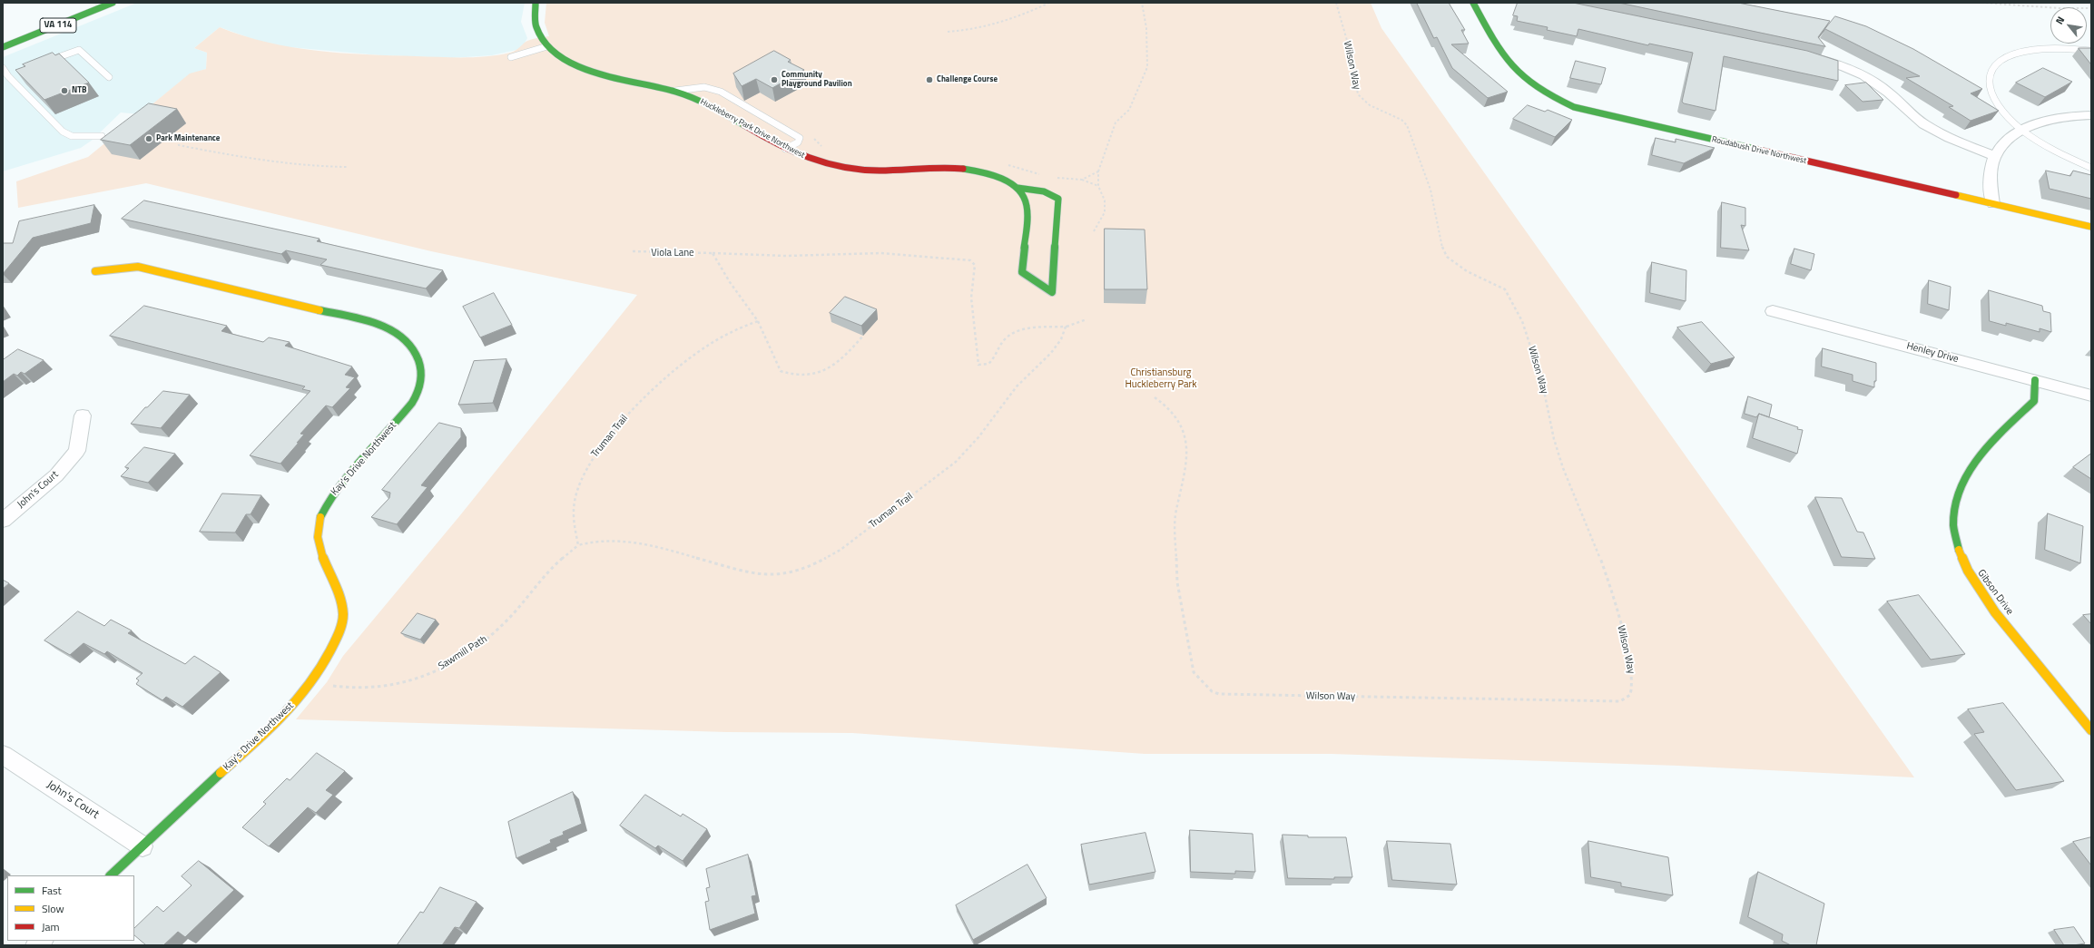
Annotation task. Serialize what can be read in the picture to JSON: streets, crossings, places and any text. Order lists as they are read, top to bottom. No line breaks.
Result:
{"streets":{"street":["VA 114","Huckleberry Park Drive Northwest","Roudabush Drive Northwest","Henley Drive","Kay's Drive Northwest","John's Court","Gibson Drive"],"path":["Wilson Way","Viola Lane","Truman Trail","Sawmill Path"]},"crossings":[["Henley Drive","Gibson Drive"],["Truman Trail","Sawmill Path"],["Kay's Drive Northwest","John's Court"],["Kay's Drive Northwest","Sawmill Path"]],"parks":["Christiansburg Huckleberry Park"],"places":["Community Playground Pavilion","Challenge Course","NTB","Park Maintenance"],"legend":["Fast","Slow","Jam"],"north":"top left"}
